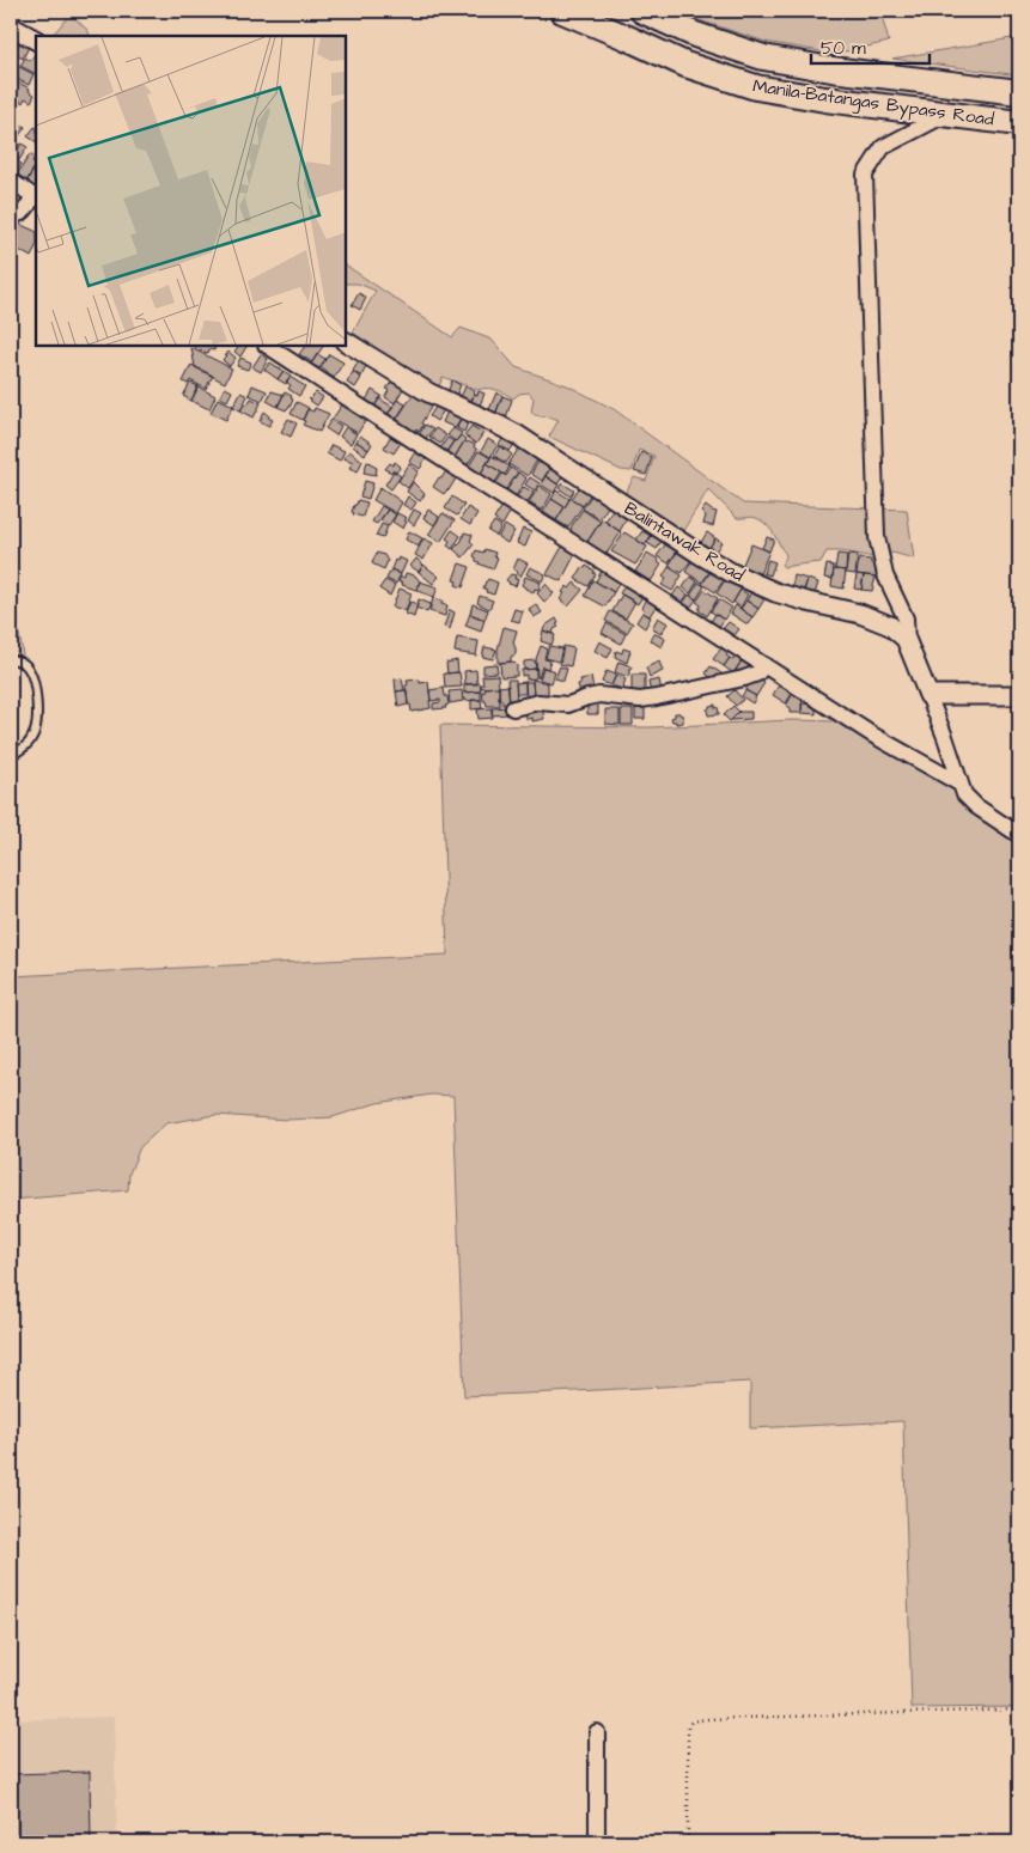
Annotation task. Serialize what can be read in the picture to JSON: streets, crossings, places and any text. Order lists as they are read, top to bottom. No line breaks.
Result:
{"streets":{"highway":["Manila-Batangas Bypass Road"],"street":["Balintawak Road"]},"scale_bar":"50 m"}
